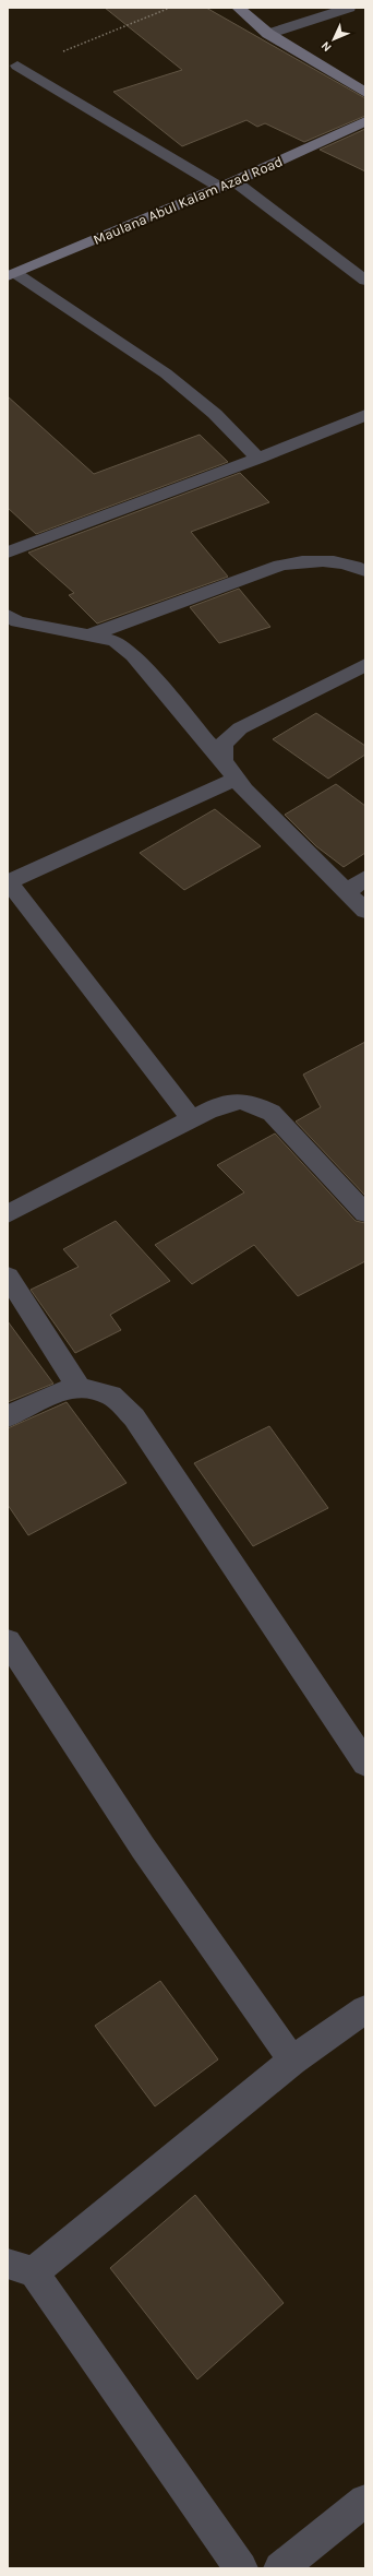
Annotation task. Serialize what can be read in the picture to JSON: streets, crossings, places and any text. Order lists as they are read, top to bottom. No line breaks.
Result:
{"streets":{"street":["Maulana Abul Kalam Azad Road"]},"north":"bottom left"}
